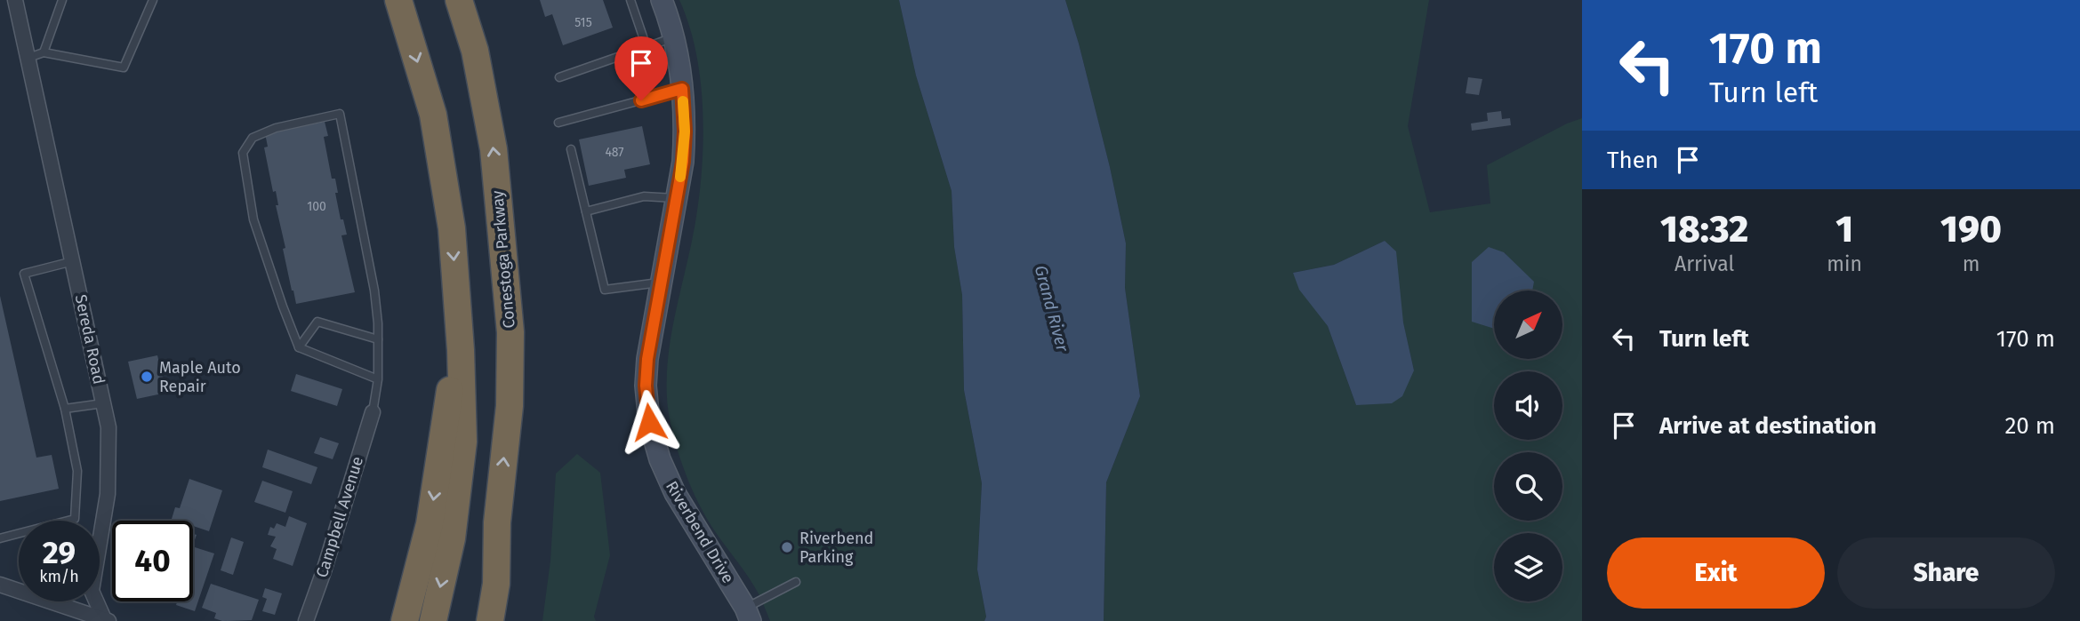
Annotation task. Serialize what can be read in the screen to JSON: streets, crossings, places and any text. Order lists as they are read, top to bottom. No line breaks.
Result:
{"streets":{"highway":["Conestoga Parkway"],"street":["Sereda Road","Campbell Avenue","Riverbend Drive"]},"water":["Grand River"],"places":["Maple Auto Repair","Riverbend Parking"],"house_numbers":["515","487","100"],"north":"top right","page":{"turn":["170 m","Turn left"],"then":"Then","eta":["18:32","Arrival","1","min","190","m"],"list":[{"name":"Turn left","value":"170 m"},{"name":"Arrive at destination","value":"20 m"}],"speed":"29 km/h","limit":"40","buttons":["Exit","Share"]}}
